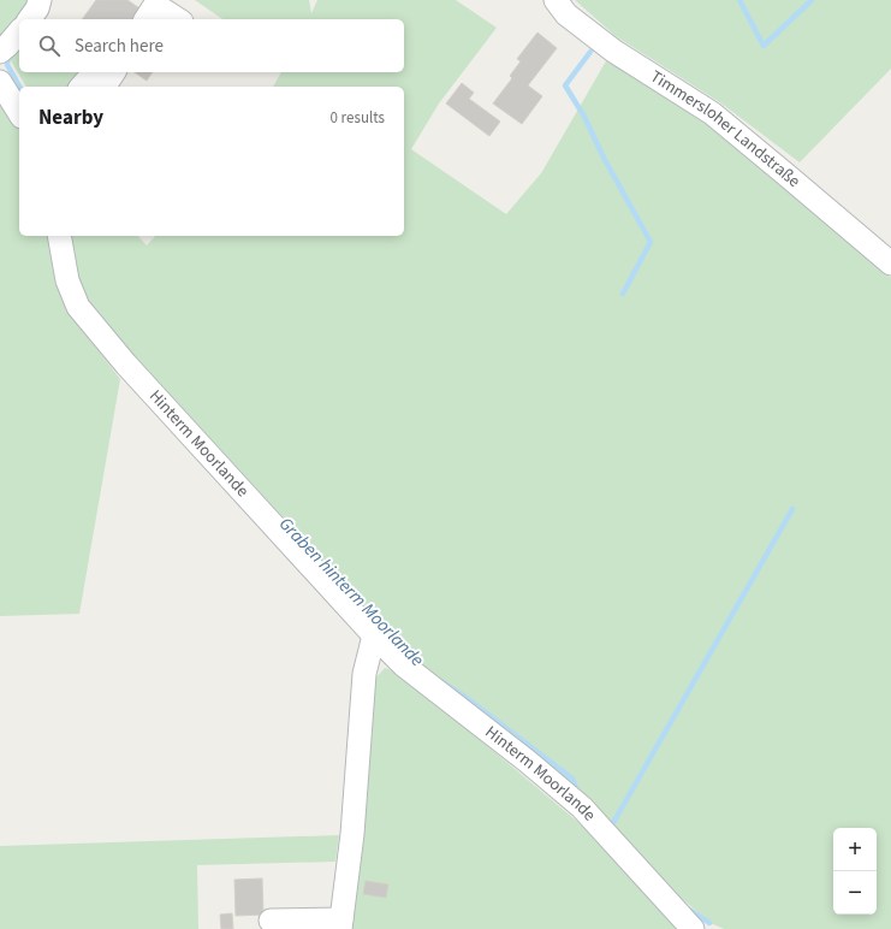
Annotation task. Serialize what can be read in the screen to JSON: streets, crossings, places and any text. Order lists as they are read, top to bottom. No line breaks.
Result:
{"streets":{"street":["Timmersloher Landstraße","Hinterm Moorlande"]},"water":["Graben hinterm Moorlande"],"page":{"search":"Search here","heading":["Nearby","0 results"],"map_buttons":["+","−"]}}
